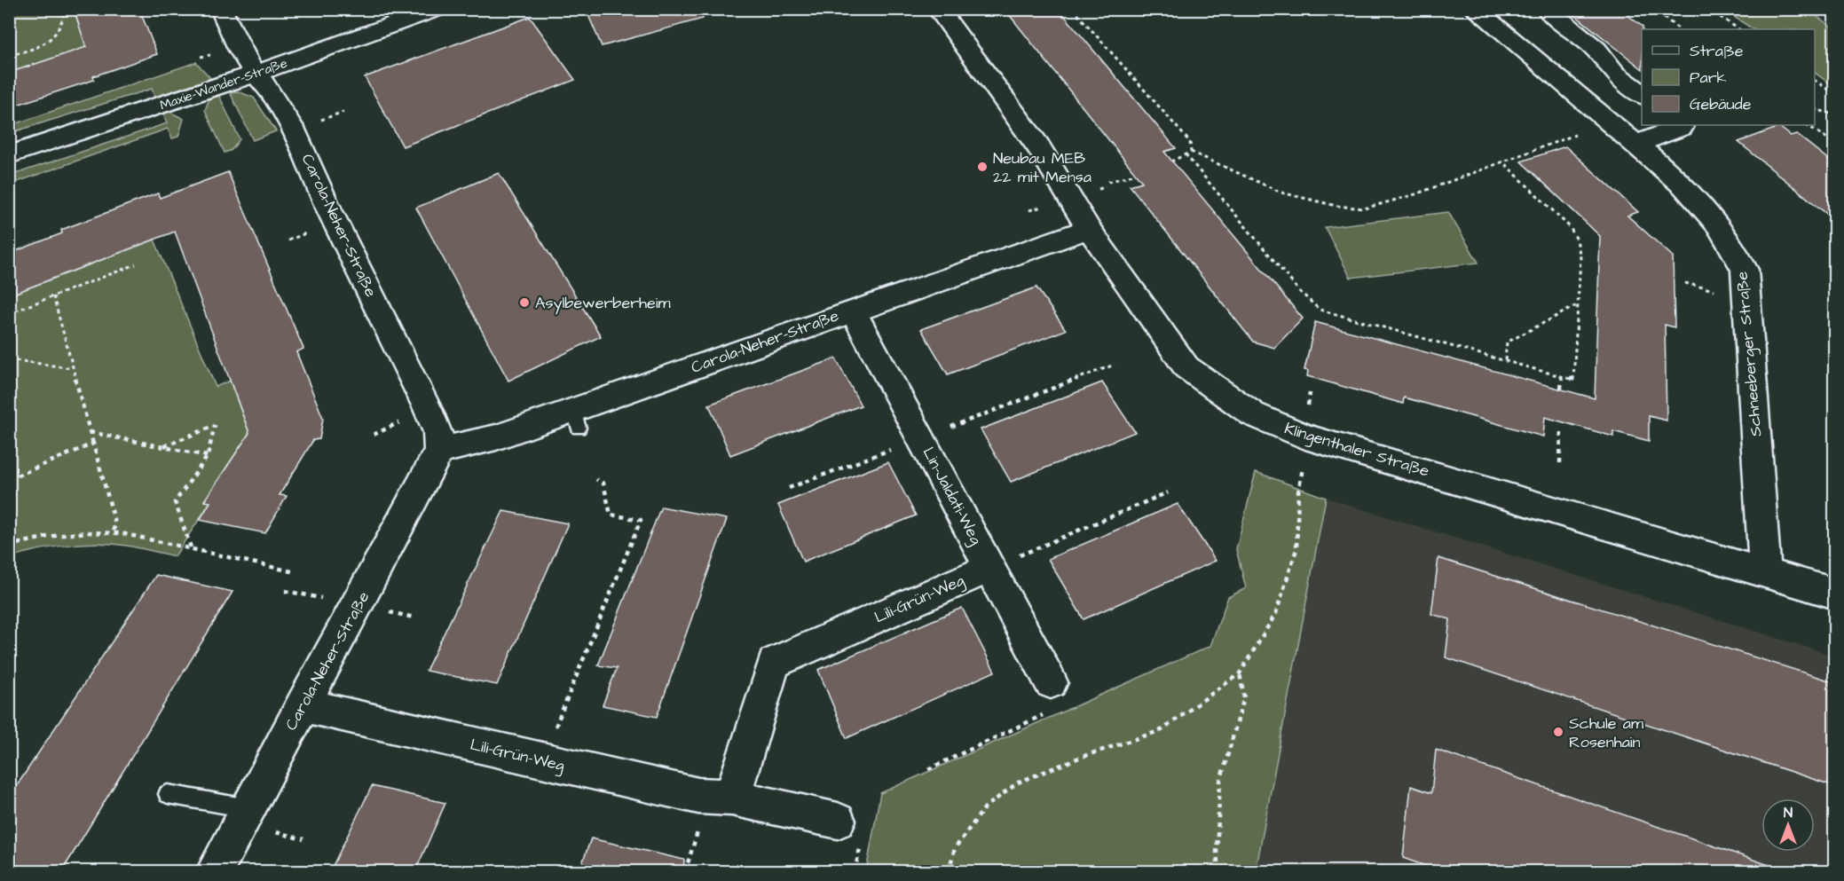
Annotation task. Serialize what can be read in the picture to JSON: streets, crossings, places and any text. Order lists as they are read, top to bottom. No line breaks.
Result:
{"streets":{"street":["Maxie-Wander-Straße","Carola-Neher-Straße","Schneeberger Straße","Klingenthaler Straße","Lin-Jaldati-Weg","Lili-Grün-Weg"]},"crossings":[["Maxie-Wander-Straße","Carola-Neher-Straße"],["Carola-Neher-Straße","Klingenthaler Straße"],["Carola-Neher-Straße","Lin-Jaldati-Weg"],["Carola-Neher-Straße","Lili-Grün-Weg"],["Schneeberger Straße","Klingenthaler Straße"],["Lin-Jaldati-Weg","Lili-Grün-Weg"]],"places":["Neubau MEB 22 mit Mensa","Asylbewerberheim","Schule am Rosenhain"],"legend":["Straße","Park","Gebäude"],"north":"top"}
